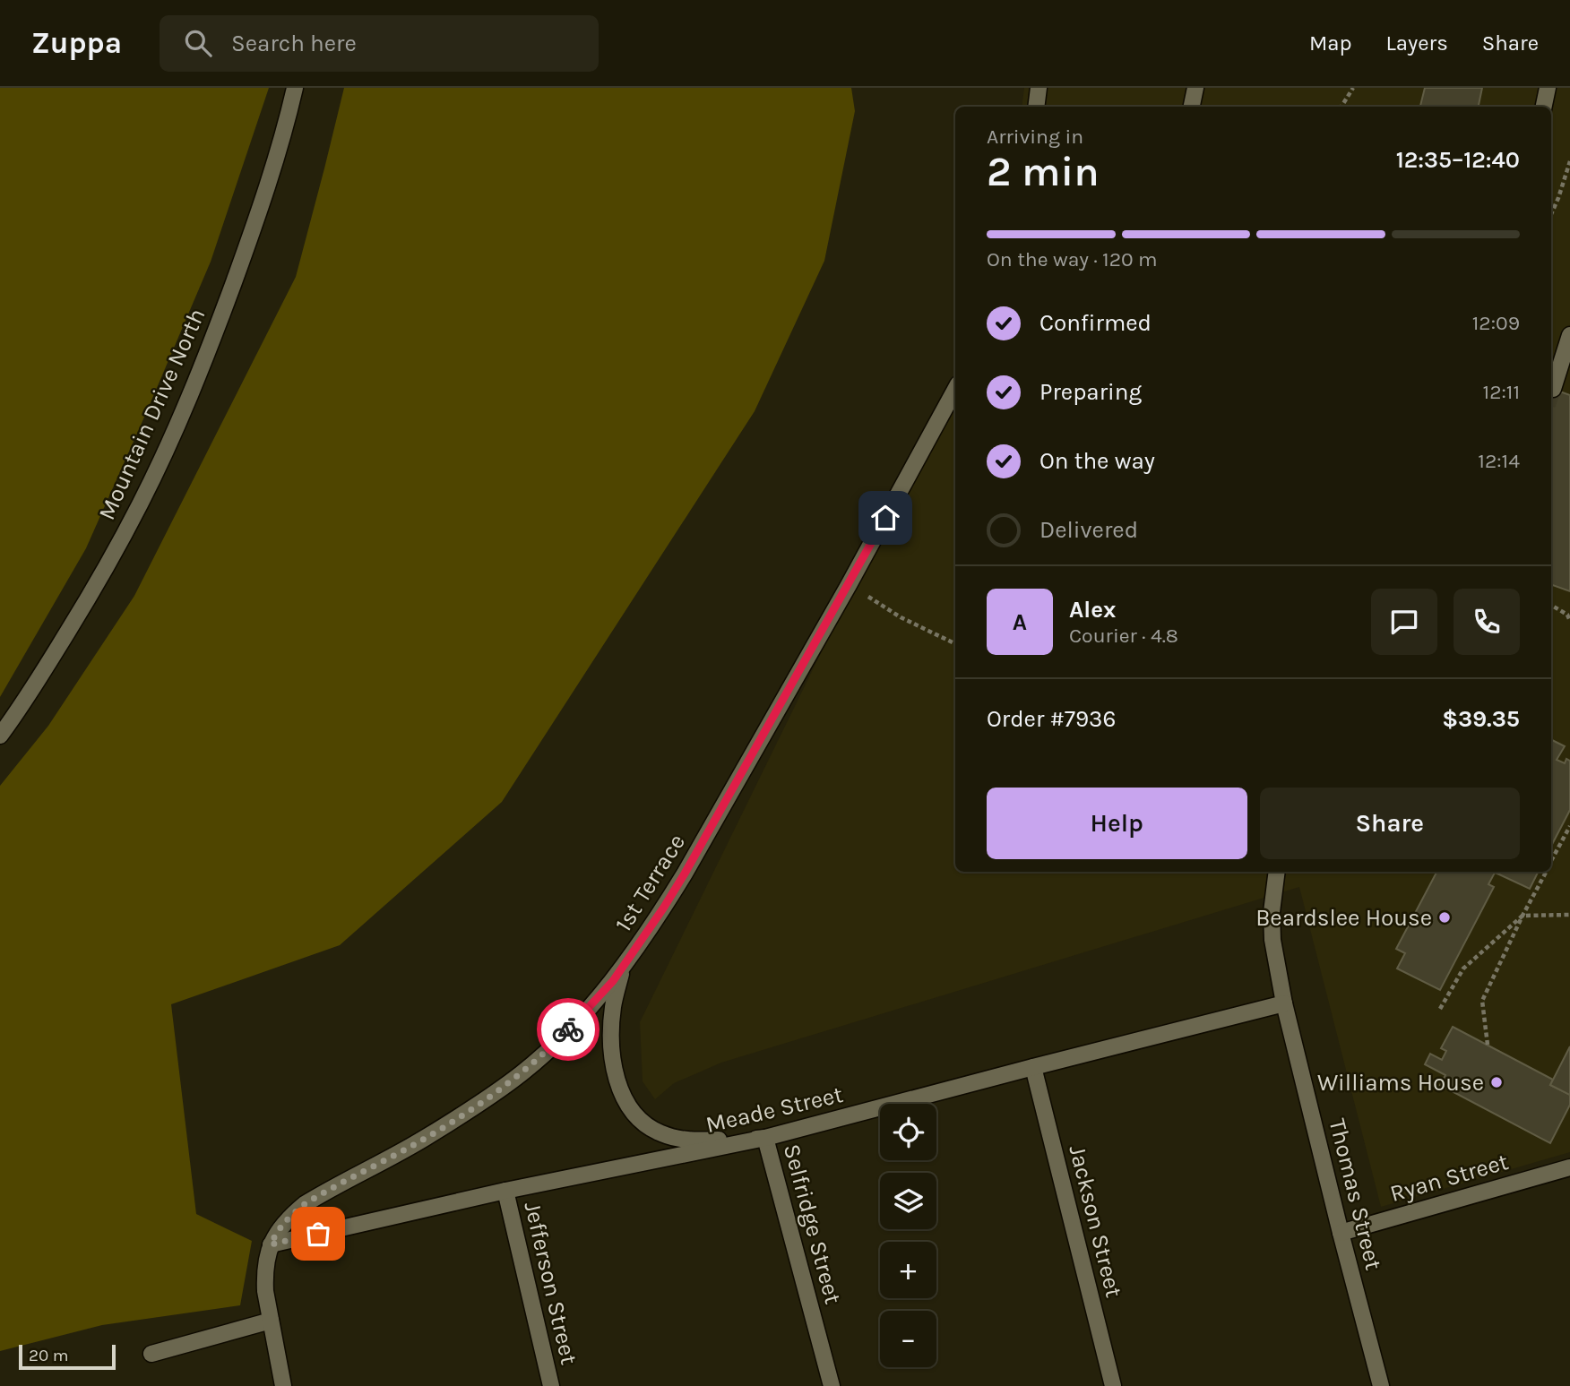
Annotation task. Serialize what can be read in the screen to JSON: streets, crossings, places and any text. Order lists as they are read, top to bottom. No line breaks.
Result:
{"streets":{"street":["Mountain Drive North","1st Terrace","Meade Street","Ryan Street","Thomas Street","Jackson Street","Selfridge Street","Jefferson Street"]},"crossings":[["1st Terrace","Meade Street"],["1st Terrace","Selfridge Street"],["Meade Street","Thomas Street"],["Meade Street","Jackson Street"],["Meade Street","Selfridge Street"],["Meade Street","Jefferson Street"],["Ryan Street","Thomas Street"]],"places":["Beardslee House","Williams House"],"scale_bar":"20 m","page":{"header":"Zuppa","search":"Search here","nav":["Map","Layers","Share"],"heading":["2 min","Arriving in","12:35–12:40"],"panel":["Alex","Courier · 4.8","Order #7936","$39.35"],"bar":"On the way · 120 m","list":[["Confirmed","12:09"],["Preparing","12:11"],["On the way","12:14"],"Delivered"],"round":"A","buttons":["Help","Share"],"map_buttons":["+","−"],"scale":"20 m"}}
